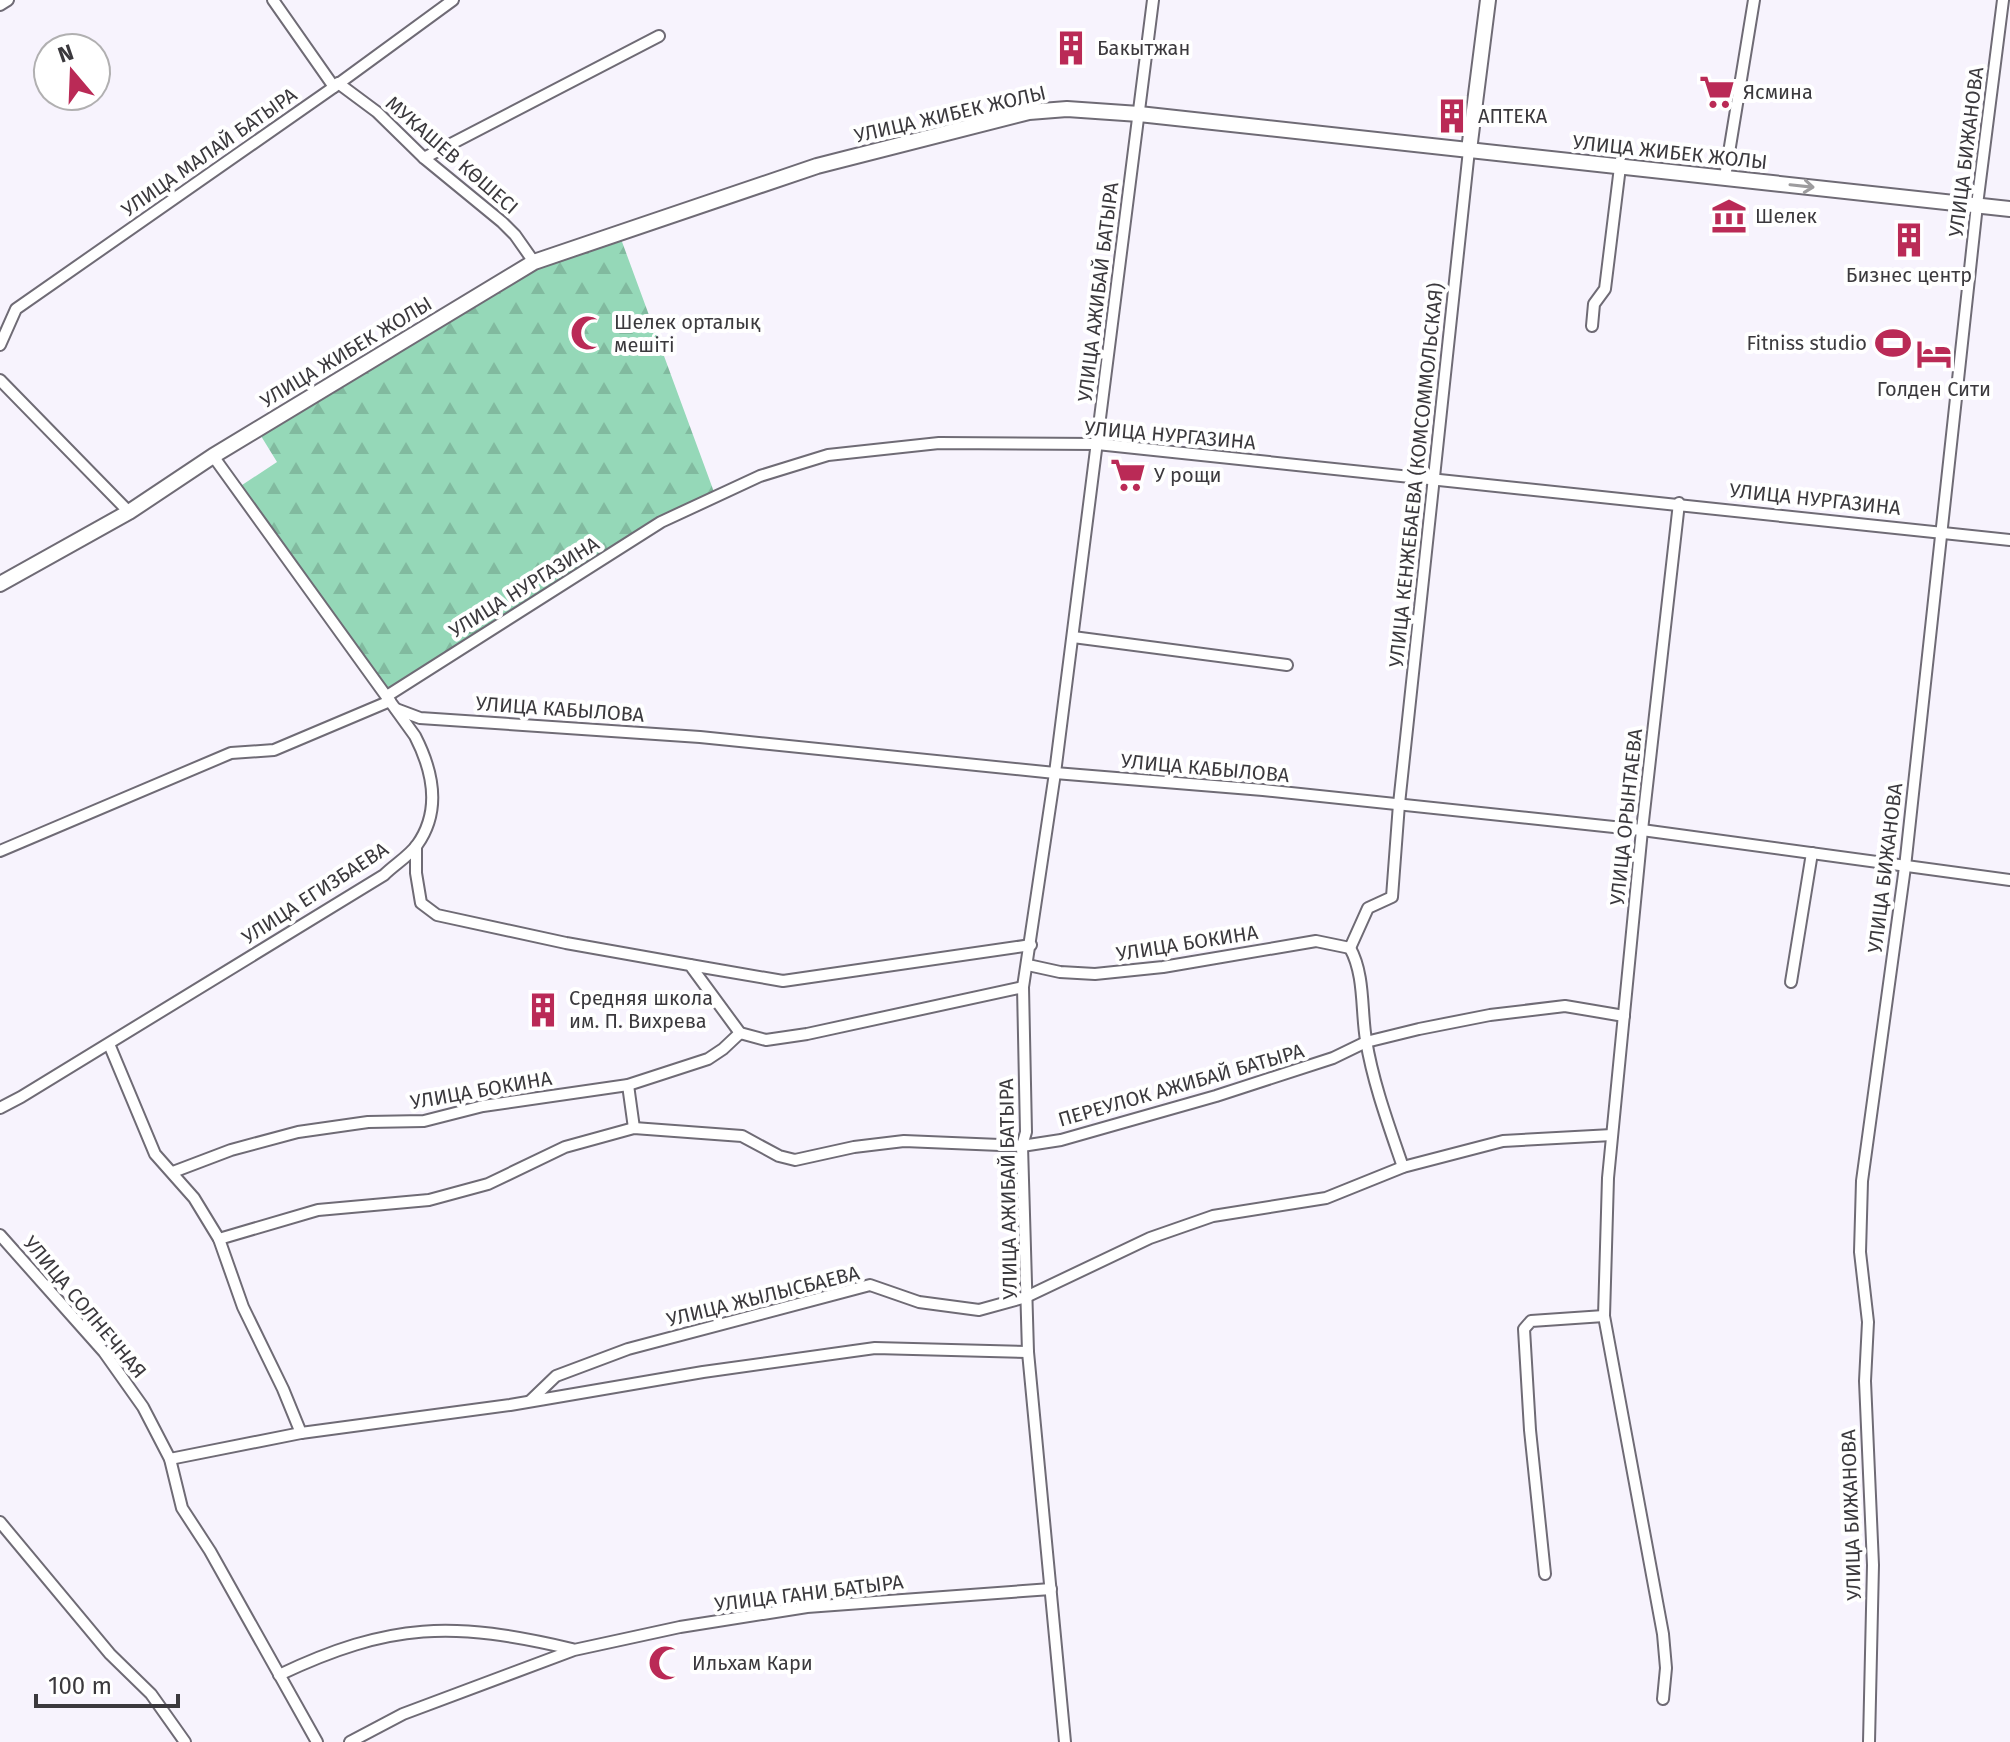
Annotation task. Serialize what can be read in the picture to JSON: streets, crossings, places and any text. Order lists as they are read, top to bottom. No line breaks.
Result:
{"streets":{"main road":["УЛИЦА ЖИБЕК ЖОЛЫ"],"street":["УЛИЦА МАЛАЙ БАТЫРА","УЛИЦА БИЖАНОВА","МУКАШЕВ КӨШЕСІ","УЛИЦА АЖИБАЙ БАТЫРА","УЛИЦА НУРГАЗИНА","УЛИЦА КЕНЖЕБАЕВА (КОМСОММОЛЬСКАЯ)","УЛИЦА КАБЫЛОВА","УЛИЦА ОРЫНТАЕВА","УЛИЦА ЕГИЗБАЕВА","УЛИЦА БОКИНА","ПЕРЕУЛОК АЖИБАЙ БАТЫРА","УЛИЦА ЖЫЛЫСБАЕВА","УЛИЦА СОЛНЕЧНАЯ","УЛИЦА ГАНИ БАТЫРА"]},"crossings":[["УЛИЦА ЖИБЕК ЖОЛЫ","УЛИЦА БИЖАНОВА"],["УЛИЦА ЖИБЕК ЖОЛЫ","МУКАШЕВ КӨШЕСІ"],["УЛИЦА ЖИБЕК ЖОЛЫ","УЛИЦА АЖИБАЙ БАТЫРА"],["УЛИЦА ЖИБЕК ЖОЛЫ","УЛИЦА КЕНЖЕБАЕВА (КОМСОММОЛЬСКАЯ)"],["УЛИЦА ЖИБЕК ЖОЛЫ","УЛИЦА ЕГИЗБАЕВА"],["УЛИЦА МАЛАЙ БАТЫРА","МУКАШЕВ КӨШЕСІ"],["УЛИЦА БИЖАНОВА","УЛИЦА НУРГАЗИНА"],["УЛИЦА БИЖАНОВА","УЛИЦА КАБЫЛОВА"],["УЛИЦА АЖИБАЙ БАТЫРА","УЛИЦА НУРГАЗИНА"],["УЛИЦА АЖИБАЙ БАТЫРА","УЛИЦА КАБЫЛОВА"],["УЛИЦА АЖИБАЙ БАТЫРА","УЛИЦА БОКИНА"],["УЛИЦА АЖИБАЙ БАТЫРА","ПЕРЕУЛОК АЖИБАЙ БАТЫРА"],["УЛИЦА АЖИБАЙ БАТЫРА","УЛИЦА ЖЫЛЫСБАЕВА"],["УЛИЦА АЖИБАЙ БАТЫРА","УЛИЦА ГАНИ БАТЫРА"],["УЛИЦА НУРГАЗИНА","УЛИЦА КЕНЖЕБАЕВА (КОМСОММОЛЬСКАЯ)"],["УЛИЦА НУРГАЗИНА","УЛИЦА КАБЫЛОВА"],["УЛИЦА НУРГАЗИНА","УЛИЦА ОРЫНТАЕВА"],["УЛИЦА НУРГАЗИНА","УЛИЦА ЕГИЗБАЕВА"],["УЛИЦА КЕНЖЕБАЕВА (КОМСОММОЛЬСКАЯ)","УЛИЦА КАБЫЛОВА"],["УЛИЦА КЕНЖЕБАЕВА (КОМСОММОЛЬСКАЯ)","УЛИЦА БОКИНА"],["УЛИЦА КАБЫЛОВА","УЛИЦА ОРЫНТАЕВА"],["УЛИЦА КАБЫЛОВА","УЛИЦА ЕГИЗБАЕВА"],["УЛИЦА ОРЫНТАЕВА","ПЕРЕУЛОК АЖИБАЙ БАТЫРА"],["УЛИЦА ОРЫНТАЕВА","УЛИЦА ЖЫЛЫСБАЕВА"],["УЛИЦА СОЛНЕЧНАЯ","УЛИЦА ГАНИ БАТЫРА"]],"places":{"building":["Бакытжан","АПТЕКА","Бизнес центр","Средняя школа им. П. Вихрева"],"supermarket":["Ясмина","У рощи"],"museum":["Шелек"],"mosque":["Шелек орталық мешіті","Ильхам Кари"],"sports":["Fitniss studio"],"hotel":["Голден Сити"]},"scale_bar":"100 m","north":"top"}
